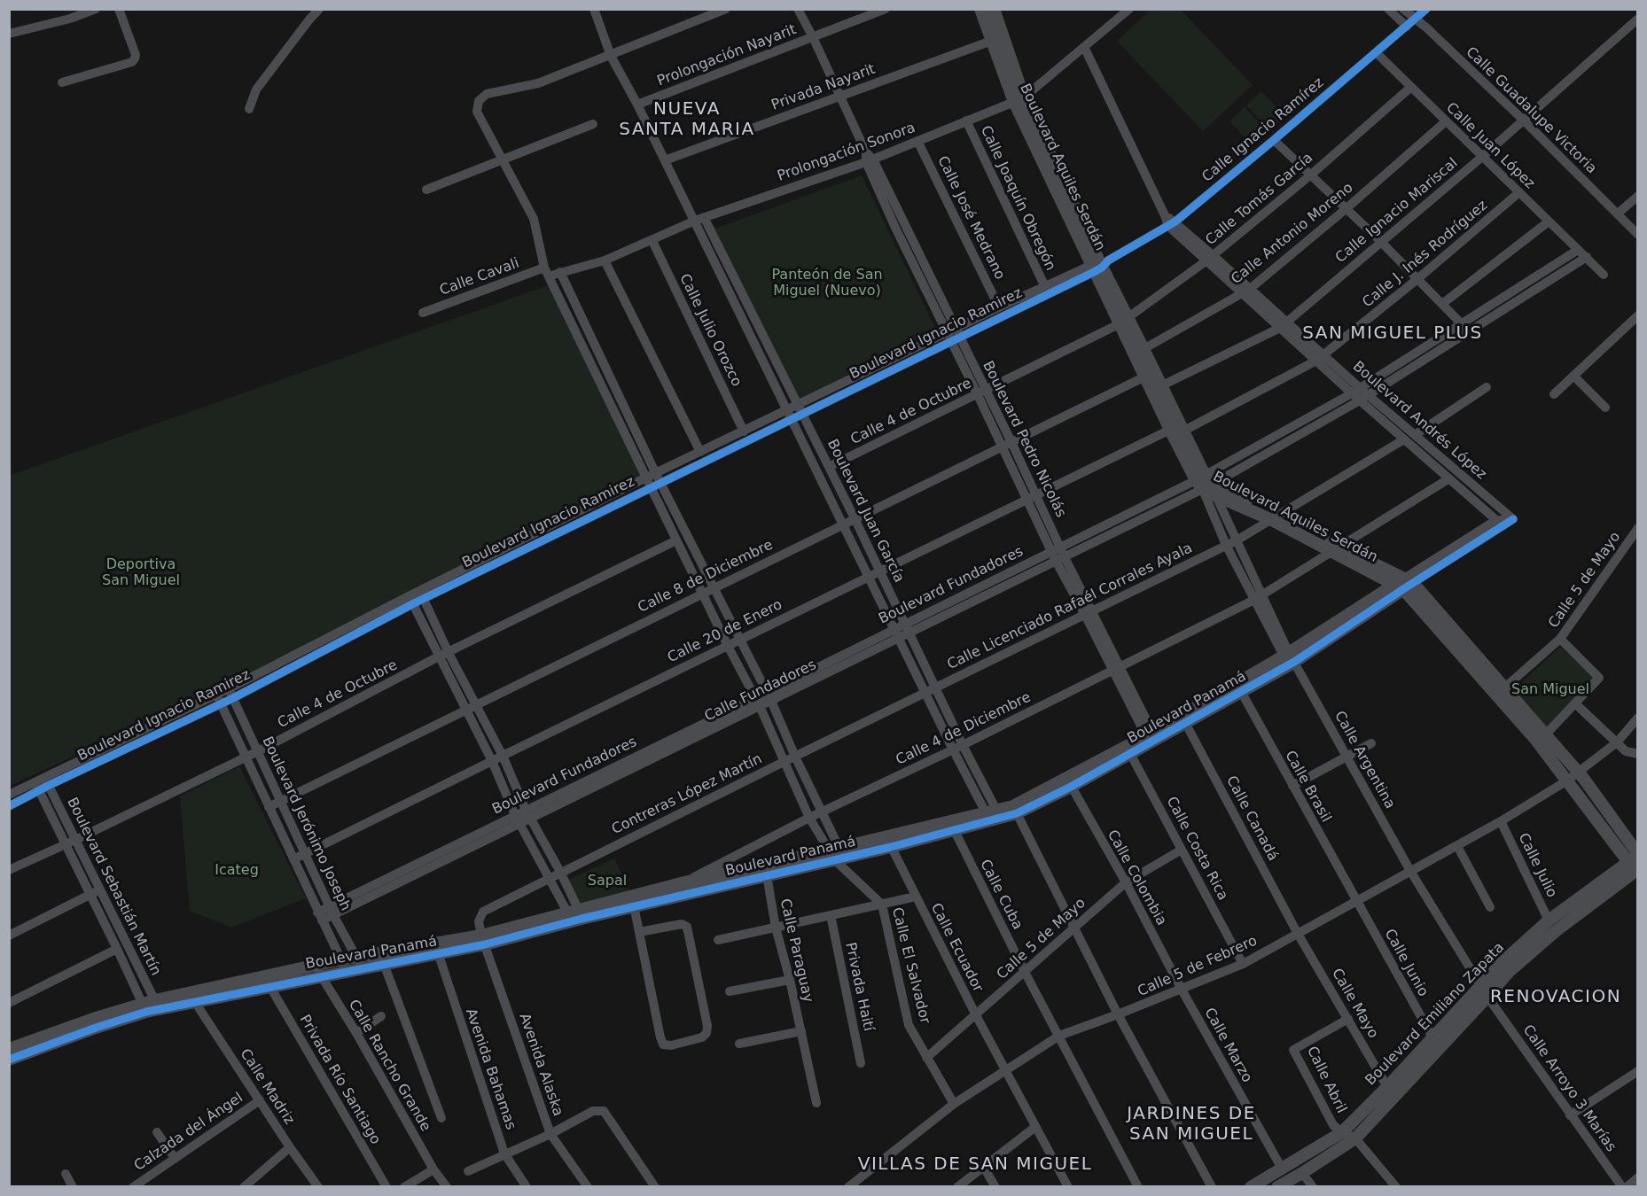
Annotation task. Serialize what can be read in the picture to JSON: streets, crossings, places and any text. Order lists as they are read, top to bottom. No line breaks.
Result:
{"streets":{"street":["Prolongación Nayarit","Privada Nayarit","Calle Guadalupe Victoria","Calle Ignacio Ramírez","Calle Juan López","Prolongación Sonora","Boulevard Aquiles Serdán","Calle Joaquín Obregón","Calle Tomás García","Calle Ignacio Mariscal","Calle José Medrano","Calle Antonio Moreno","Calle J. Inés Rodríguez","Calle Cavali","Calle Julio Orozco","Boulevard Ignacio Ramirez","Calle 4 de Octubre","Boulevard Andrés López","Boulevard Pedro Nicolás","Boulevard Juan García","Calle 8 de Diciembre","Calle 5 de Mayo","Boulevard Fundadores","Calle Licenciado Rafaél Corrales Ayala","Calle 20 de Enero","Calle Fundadores","Boulevard Panamá","Calle 4 de Diciembre","Calle Argentina","Calle Brasil","Contreras López Martín","Calle Canadá","Boulevard Jerónimo Joseph","Calle Costa Rica","Calle Julio","Calle Colombia","Boulevard Sebastián Martín","Calle Cuba","Calle Ecuador","Calle Paraguay","Calle Junio","Calle El Salvador","Calle 5 de Febrero","Privada Haití","Calle Mayo","Boulevard Emiliano Zapata","Calle Marzo","Avenida Alaska","Calle Rancho Grande","Avenida Bahamas","Privada Río Santiago","Calle Abril","Calle Madriz","Calle Arroyo 3 Marías","Calzada del Ángel"]},"crossings":[["Prolongación Nayarit","Boulevard Pedro Nicolás"],["Privada Nayarit","Boulevard Aquiles Serdán"],["Privada Nayarit","Boulevard Pedro Nicolás"],["Calle Guadalupe Victoria","Calle Ignacio Ramírez"],["Calle Guadalupe Victoria","Calle Ignacio Mariscal"],["Calle Ignacio Ramírez","Calle Juan López"],["Calle Ignacio Ramírez","Boulevard Aquiles Serdán"],["Calle Ignacio Ramírez","Boulevard Ignacio Ramirez"],["Calle Ignacio Ramírez","Boulevard Andrés López"],["Calle Juan López","Calle Tomás García"],["Calle Juan López","Calle Ignacio Mariscal"],["Calle Juan López","Calle Antonio Moreno"],["Calle Juan López","Calle J. Inés Rodríguez"],["Calle Juan López","Boulevard Fundadores"],["Prolongación Sonora","Boulevard Aquiles Serdán"],["Prolongación Sonora","Calle Joaquín Obregón"],["Prolongación Sonora","Calle José Medrano"],["Prolongación Sonora","Calle Cavali"],["Prolongación Sonora","Calle Julio Orozco"],["Prolongación Sonora","Boulevard Andrés López"],["Prolongación Sonora","Boulevard Pedro Nicolás"],["Prolongación Sonora","Boulevard Juan García"],["Boulevard Aquiles Serdán","Calle Tomás García"],["Boulevard Aquiles Serdán","Calle Ignacio Mariscal"],["Boulevard Aquiles Serdán","Calle Antonio Moreno"],["Boulevard Aquiles Serdán","Calle J. Inés Rodríguez"],["Boulevard Aquiles Serdán","Boulevard Ignacio Ramirez"],["Boulevard Aquiles Serdán","Calle 4 de Octubre"],["Boulevard Aquiles Serdán","Calle 8 de Diciembre"],["Boulevard Aquiles Serdán","Calle 5 de Mayo"],["Boulevard Aquiles Serdán","Boulevard Fundadores"],["Boulevard Aquiles Serdán","Calle 20 de Enero"],["Boulevard Aquiles Serdán","Boulevard Panamá"],["Boulevard Aquiles Serdán","Calle 4 de Diciembre"],["Boulevard Aquiles Serdán","Calle 5 de Febrero"],["Boulevard Aquiles Serdán","Boulevard Emiliano Zapata"],["Calle Joaquín Obregón","Boulevard Ignacio Ramirez"],["Calle Tomás García","Calle 4 de Octubre"],["Calle Tomás García","Boulevard Andrés López"],["Calle Ignacio Mariscal","Boulevard Andrés López"],["Calle José Medrano","Boulevard Ignacio Ramirez"],["Calle Antonio Moreno","Boulevard Andrés López"],["Calle J. Inés Rodríguez","Boulevard Andrés López"],["Calle Julio Orozco","Boulevard Ignacio Ramirez"],["Boulevard Ignacio Ramirez","Boulevard Pedro Nicolás"],["Boulevard Ignacio Ramirez","Boulevard Juan García"],["Boulevard Ignacio Ramirez","Boulevard Jerónimo Joseph"],["Boulevard Ignacio Ramirez","Boulevard Sebastián Martín"],["Calle 4 de Octubre","Boulevard Pedro Nicolás"],["Calle 4 de Octubre","Boulevard Juan García"],["Calle 4 de Octubre","Boulevard Jerónimo Joseph"],["Calle 4 de Octubre","Boulevard Sebastián Martín"],["Boulevard Andrés López","Boulevard Fundadores"],["Boulevard Andrés López","Boulevard Panamá"],["Boulevard Andrés López","Calle 4 de Diciembre"],["Boulevard Pedro Nicolás","Calle 8 de Diciembre"],["Boulevard Pedro Nicolás","Boulevard Fundadores"],["Boulevard Pedro Nicolás","Calle 20 de Enero"],["Boulevard Pedro Nicolás","Calle Fundadores"],["Boulevard Juan García","Calle 8 de Diciembre"],["Boulevard Juan García","Boulevard Fundadores"],["Boulevard Juan García","Calle Licenciado Rafaél Corrales Ayala"],["Boulevard Juan García","Calle 20 de Enero"],["Boulevard Juan García","Calle Fundadores"],["Boulevard Juan García","Boulevard Panamá"],["Boulevard Juan García","Calle 4 de Diciembre"],["Boulevard Juan García","Contreras López Martín"],["Calle 8 de Diciembre","Boulevard Jerónimo Joseph"],["Calle 5 de Mayo","Calle Costa Rica"],["Calle 5 de Mayo","Calle Colombia"],["Calle 5 de Mayo","Calle Cuba"],["Calle 5 de Mayo","Calle Ecuador"],["Calle 5 de Mayo","Calle El Salvador"],["Boulevard Fundadores","Calle Fundadores"],["Calle Licenciado Rafaél Corrales Ayala","Contreras López Martín"],["Calle 20 de Enero","Boulevard Jerónimo Joseph"],["Calle Fundadores","Boulevard Jerónimo Joseph"],["Boulevard Panamá","Calle 4 de Diciembre"],["Boulevard Panamá","Calle Argentina"],["Boulevard Panamá","Calle Brasil"],["Boulevard Panamá","Contreras López Martín"],["Boulevard Panamá","Calle Canadá"],["Boulevard Panamá","Boulevard Jerónimo Joseph"],["Boulevard Panamá","Calle Costa Rica"],["Boulevard Panamá","Calle Colombia"],["Boulevard Panamá","Boulevard Sebastián Martín"],["Boulevard Panamá","Calle Cuba"],["Boulevard Panamá","Calle Ecuador"],["Boulevard Panamá","Calle Paraguay"],["Boulevard Panamá","Calle El Salvador"],["Boulevard Panamá","Avenida Alaska"],["Boulevard Panamá","Calle Rancho Grande"],["Boulevard Panamá","Avenida Bahamas"],["Boulevard Panamá","Privada Río Santiago"],["Boulevard Panamá","Calle Madriz"],["Calle 4 de Diciembre","Calle Argentina"],["Calle Argentina","Calle 5 de Febrero"],["Calle Argentina","Calle Arroyo 3 Marías"],["Calle Brasil","Calle Junio"],["Calle Brasil","Calle 5 de Febrero"],["Contreras López Martín","Avenida Alaska"],["Calle Canadá","Calle 5 de Febrero"],["Calle Canadá","Calle Mayo"],["Calle Costa Rica","Calle 5 de Febrero"],["Calle Julio","Calle 5 de Febrero"],["Calle Julio","Boulevard Emiliano Zapata"],["Calle Colombia","Calle 5 de Febrero"],["Calle Colombia","Calle Marzo"],["Calle Cuba","Calle 5 de Febrero"],["Calle Ecuador","Calle 5 de Febrero"],["Calle Junio","Calle 5 de Febrero"],["Calle Junio","Boulevard Emiliano Zapata"],["Calle El Salvador","Calle 5 de Febrero"],["Calle 5 de Febrero","Calle Mayo"],["Calle 5 de Febrero","Calle Marzo"],["Calle 5 de Febrero","Calle Arroyo 3 Marías"],["Calle Mayo","Boulevard Emiliano Zapata"],["Calle Mayo","Calle Abril"],["Boulevard Emiliano Zapata","Calle Marzo"],["Boulevard Emiliano Zapata","Calle Abril"],["Boulevard Emiliano Zapata","Calle Arroyo 3 Marías"],["Calle Madriz","Calzada del Ángel"]],"districts":["NUEVA SANTA MARIA","SAN MIGUEL PLUS","RENOVACION","JARDINES DE SAN MIGUEL","VILLAS DE SAN MIGUEL"],"parks":["Panteón de San Miguel (Nuevo)","Deportiva San Miguel","San Miguel","Icateg","Sapal"]}
